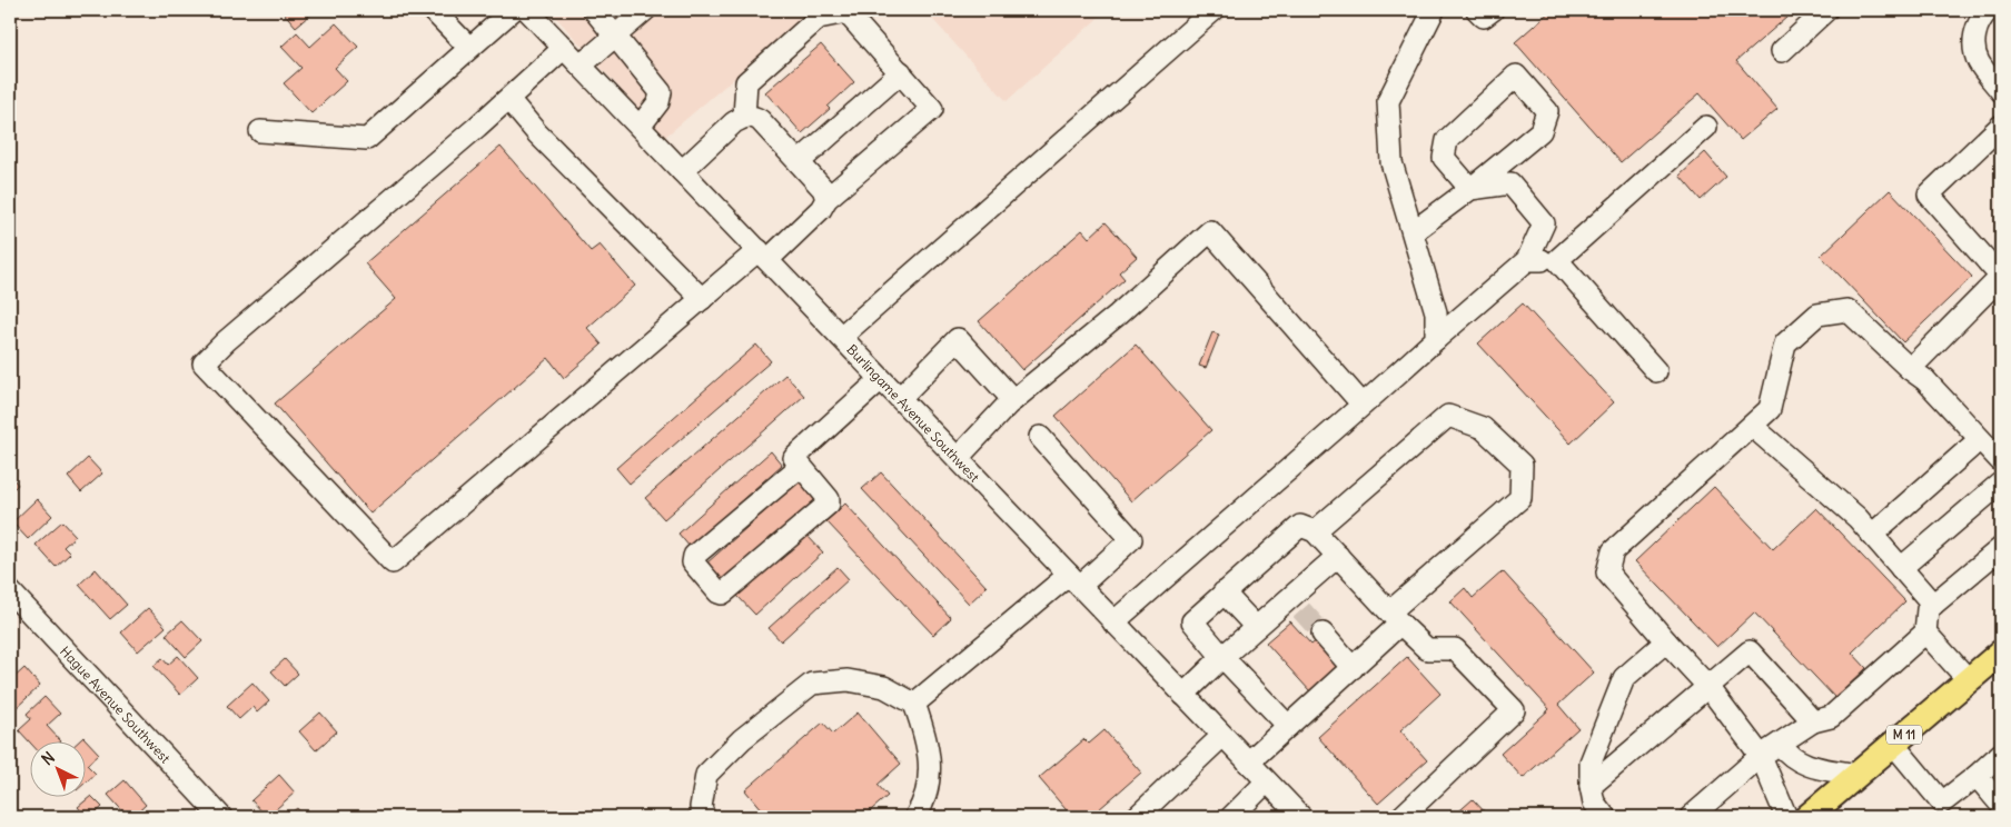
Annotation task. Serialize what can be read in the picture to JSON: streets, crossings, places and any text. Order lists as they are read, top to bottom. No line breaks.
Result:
{"streets":{"main road":["M 11"],"street":["Burlingame Avenue Southwest","Hague Avenue Southwest"]},"north":"top left"}
